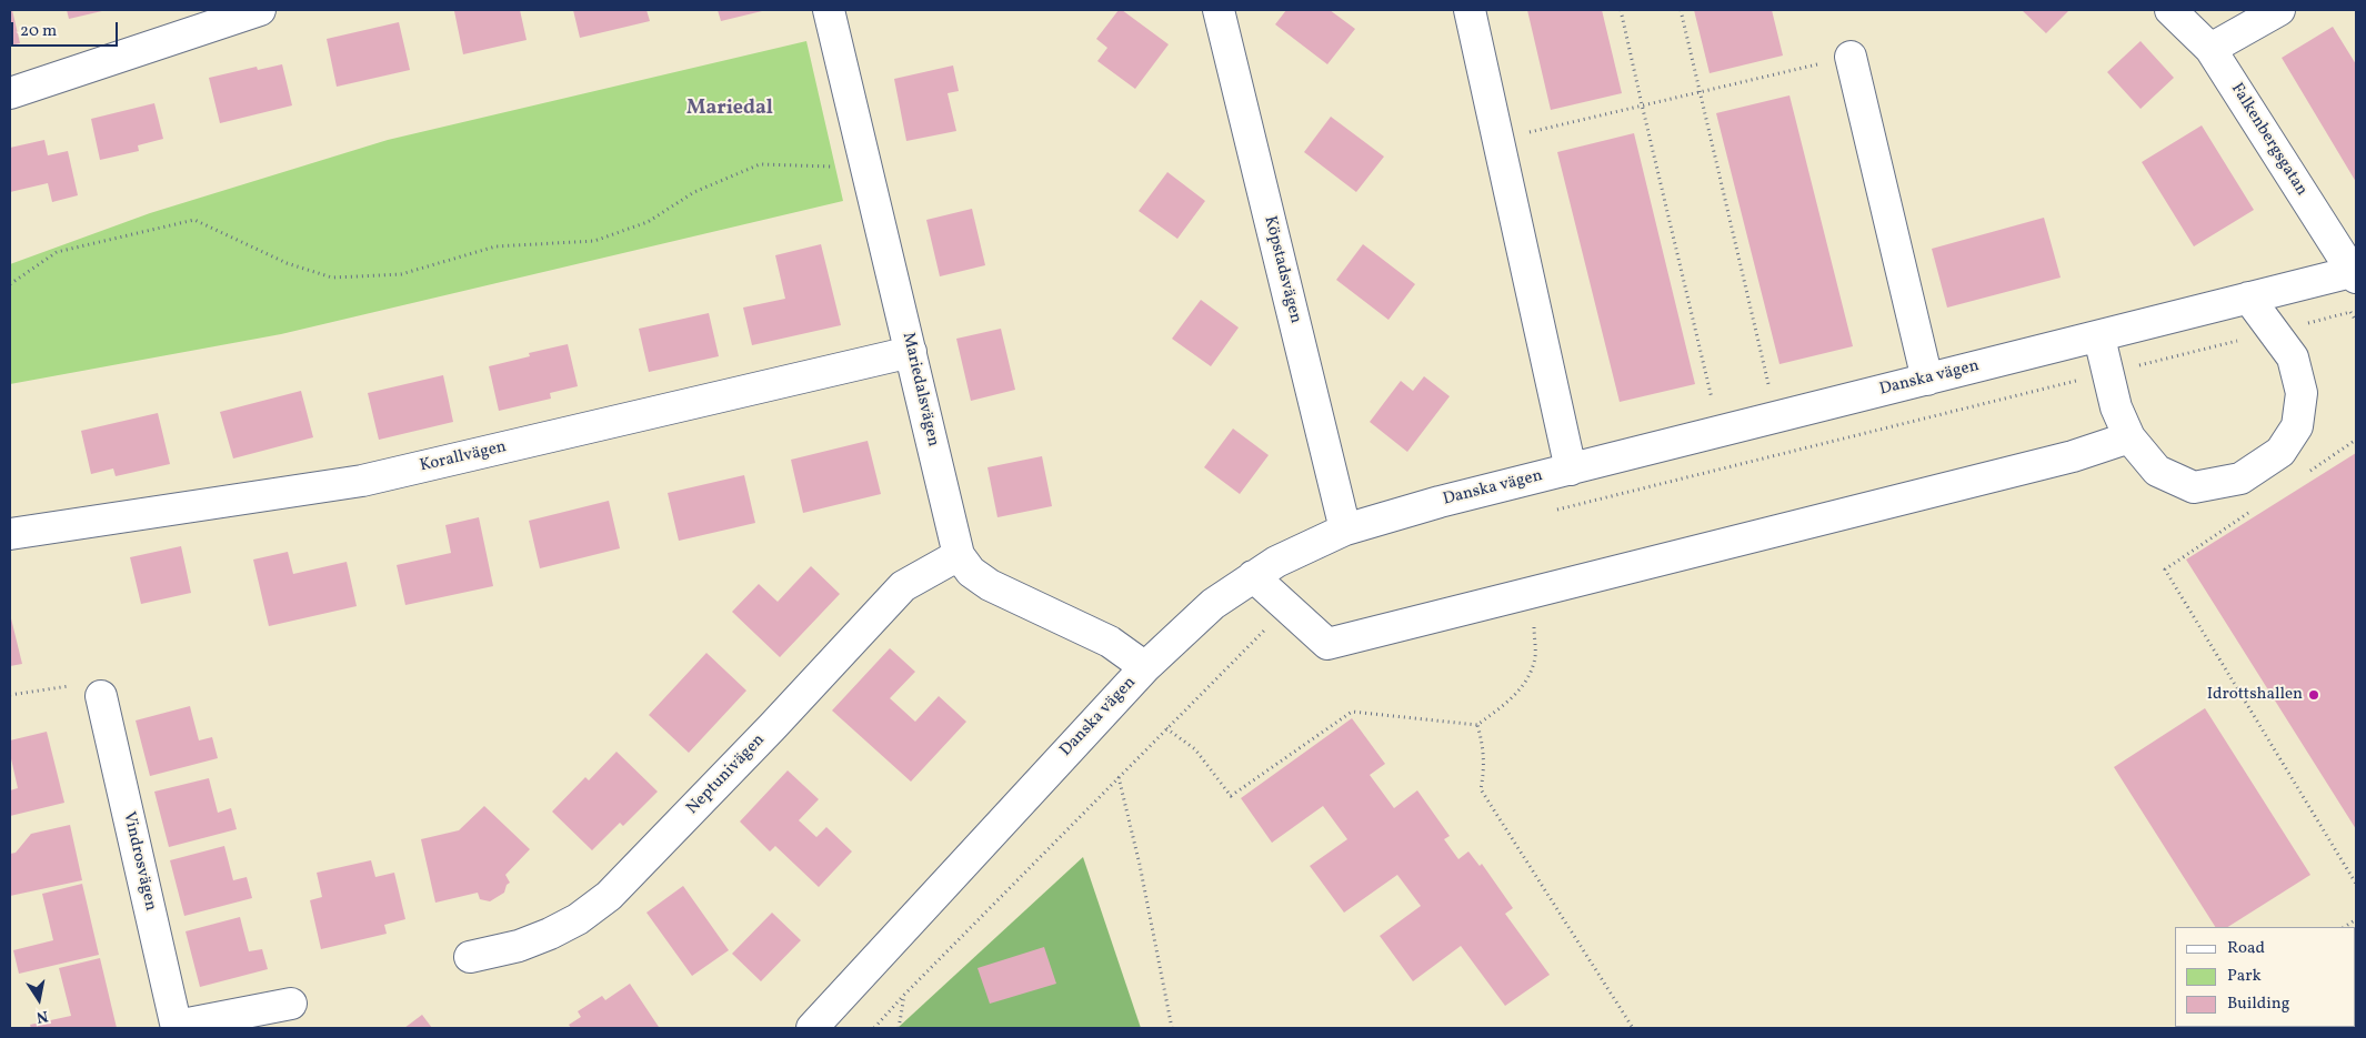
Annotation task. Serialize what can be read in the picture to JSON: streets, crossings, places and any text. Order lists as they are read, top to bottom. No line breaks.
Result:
{"streets":{"street":["Falkenbergsgatan","Köpstadsvägen","Danska vägen","Mariedalsvägen","Korallvägen","Neptunivägen","Vindrosvägen"]},"crossings":[["Falkenbergsgatan","Danska vägen"],["Köpstadsvägen","Danska vägen"],["Danska vägen","Mariedalsvägen"],["Mariedalsvägen","Korallvägen"],["Mariedalsvägen","Neptunivägen"]],"districts":["Mariedal"],"places":["Idrottshallen"],"legend":["Road","Park","Building"],"scale_bar":"20 m","north":"bottom"}
